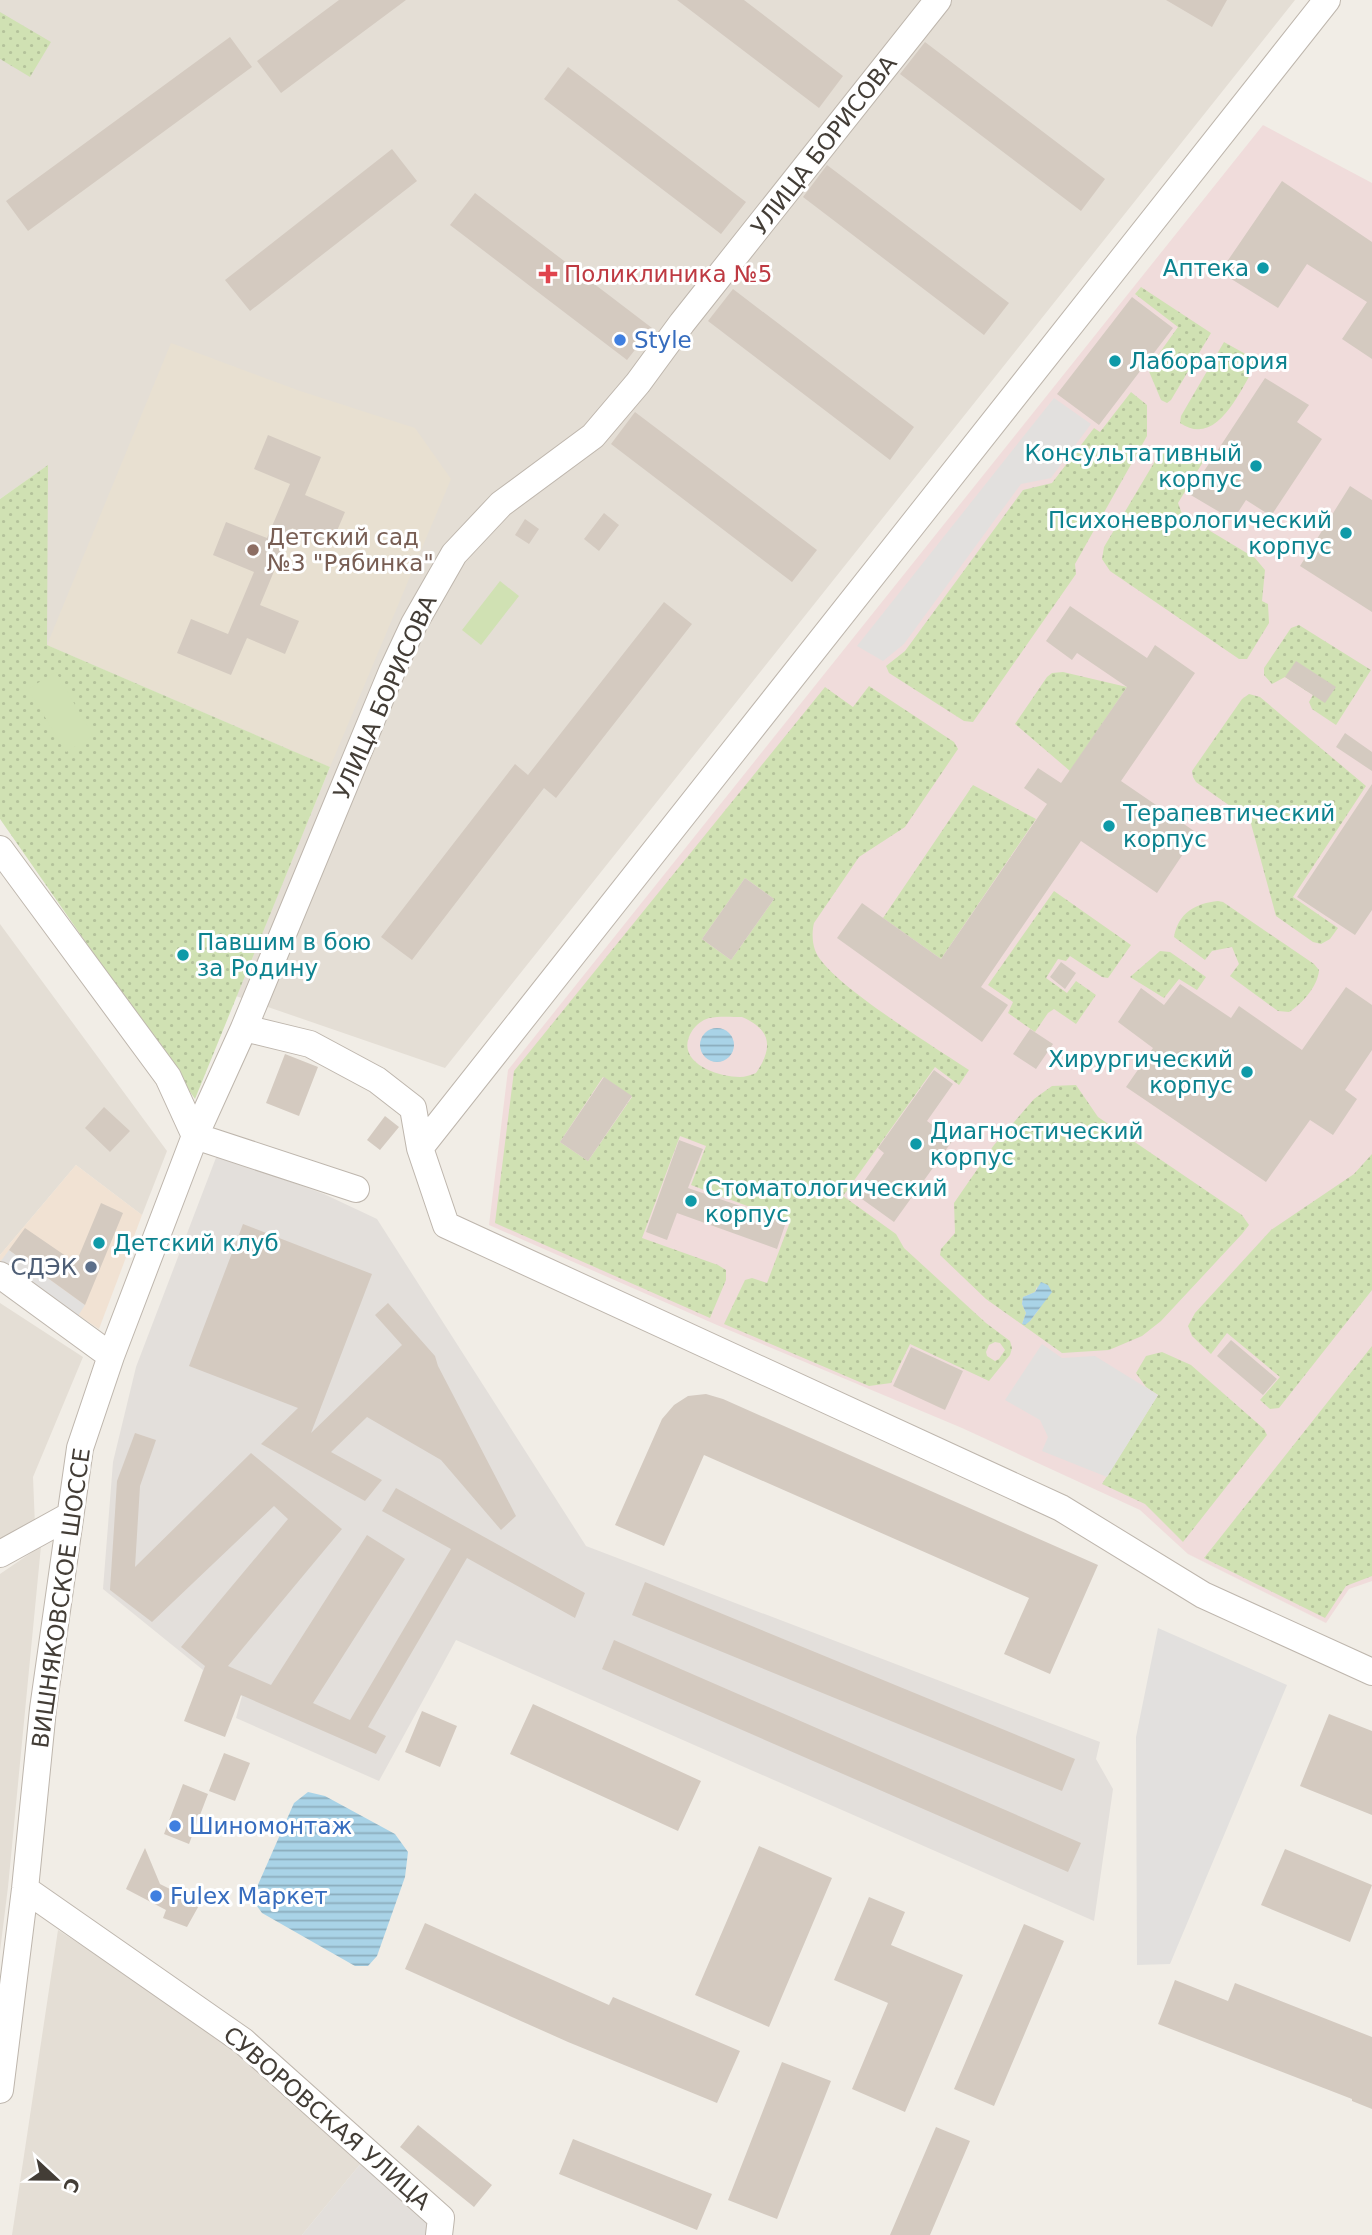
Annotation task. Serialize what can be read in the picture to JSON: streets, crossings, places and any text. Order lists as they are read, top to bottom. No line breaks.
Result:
{"streets":{"street":["УЛИЦА БОРИСОВА","ВИШНЯКОВСКОЕ ШОССЕ","СУВОРОВСКАЯ УЛИЦА"]},"crossings":[["УЛИЦА БОРИСОВА","ВИШНЯКОВСКОЕ ШОССЕ"],["ВИШНЯКОВСКОЕ ШОССЕ","СУВОРОВСКАЯ УЛИЦА"]],"places":{"other":["Аптека","Style","Лаборатория","Консультативный корпус","Психоневрологический корпус","Детский сад №3 \"Рябинка\"","Терапевтический корпус","Павшим в бою за Родину","Хирургический корпус","Диагностический корпус","Стоматологический корпус","Детский клуб","СДЭК","Шиномонтаж","Fulex Маркет"],"health":["Поликлиника №5"]},"north":"right"}
